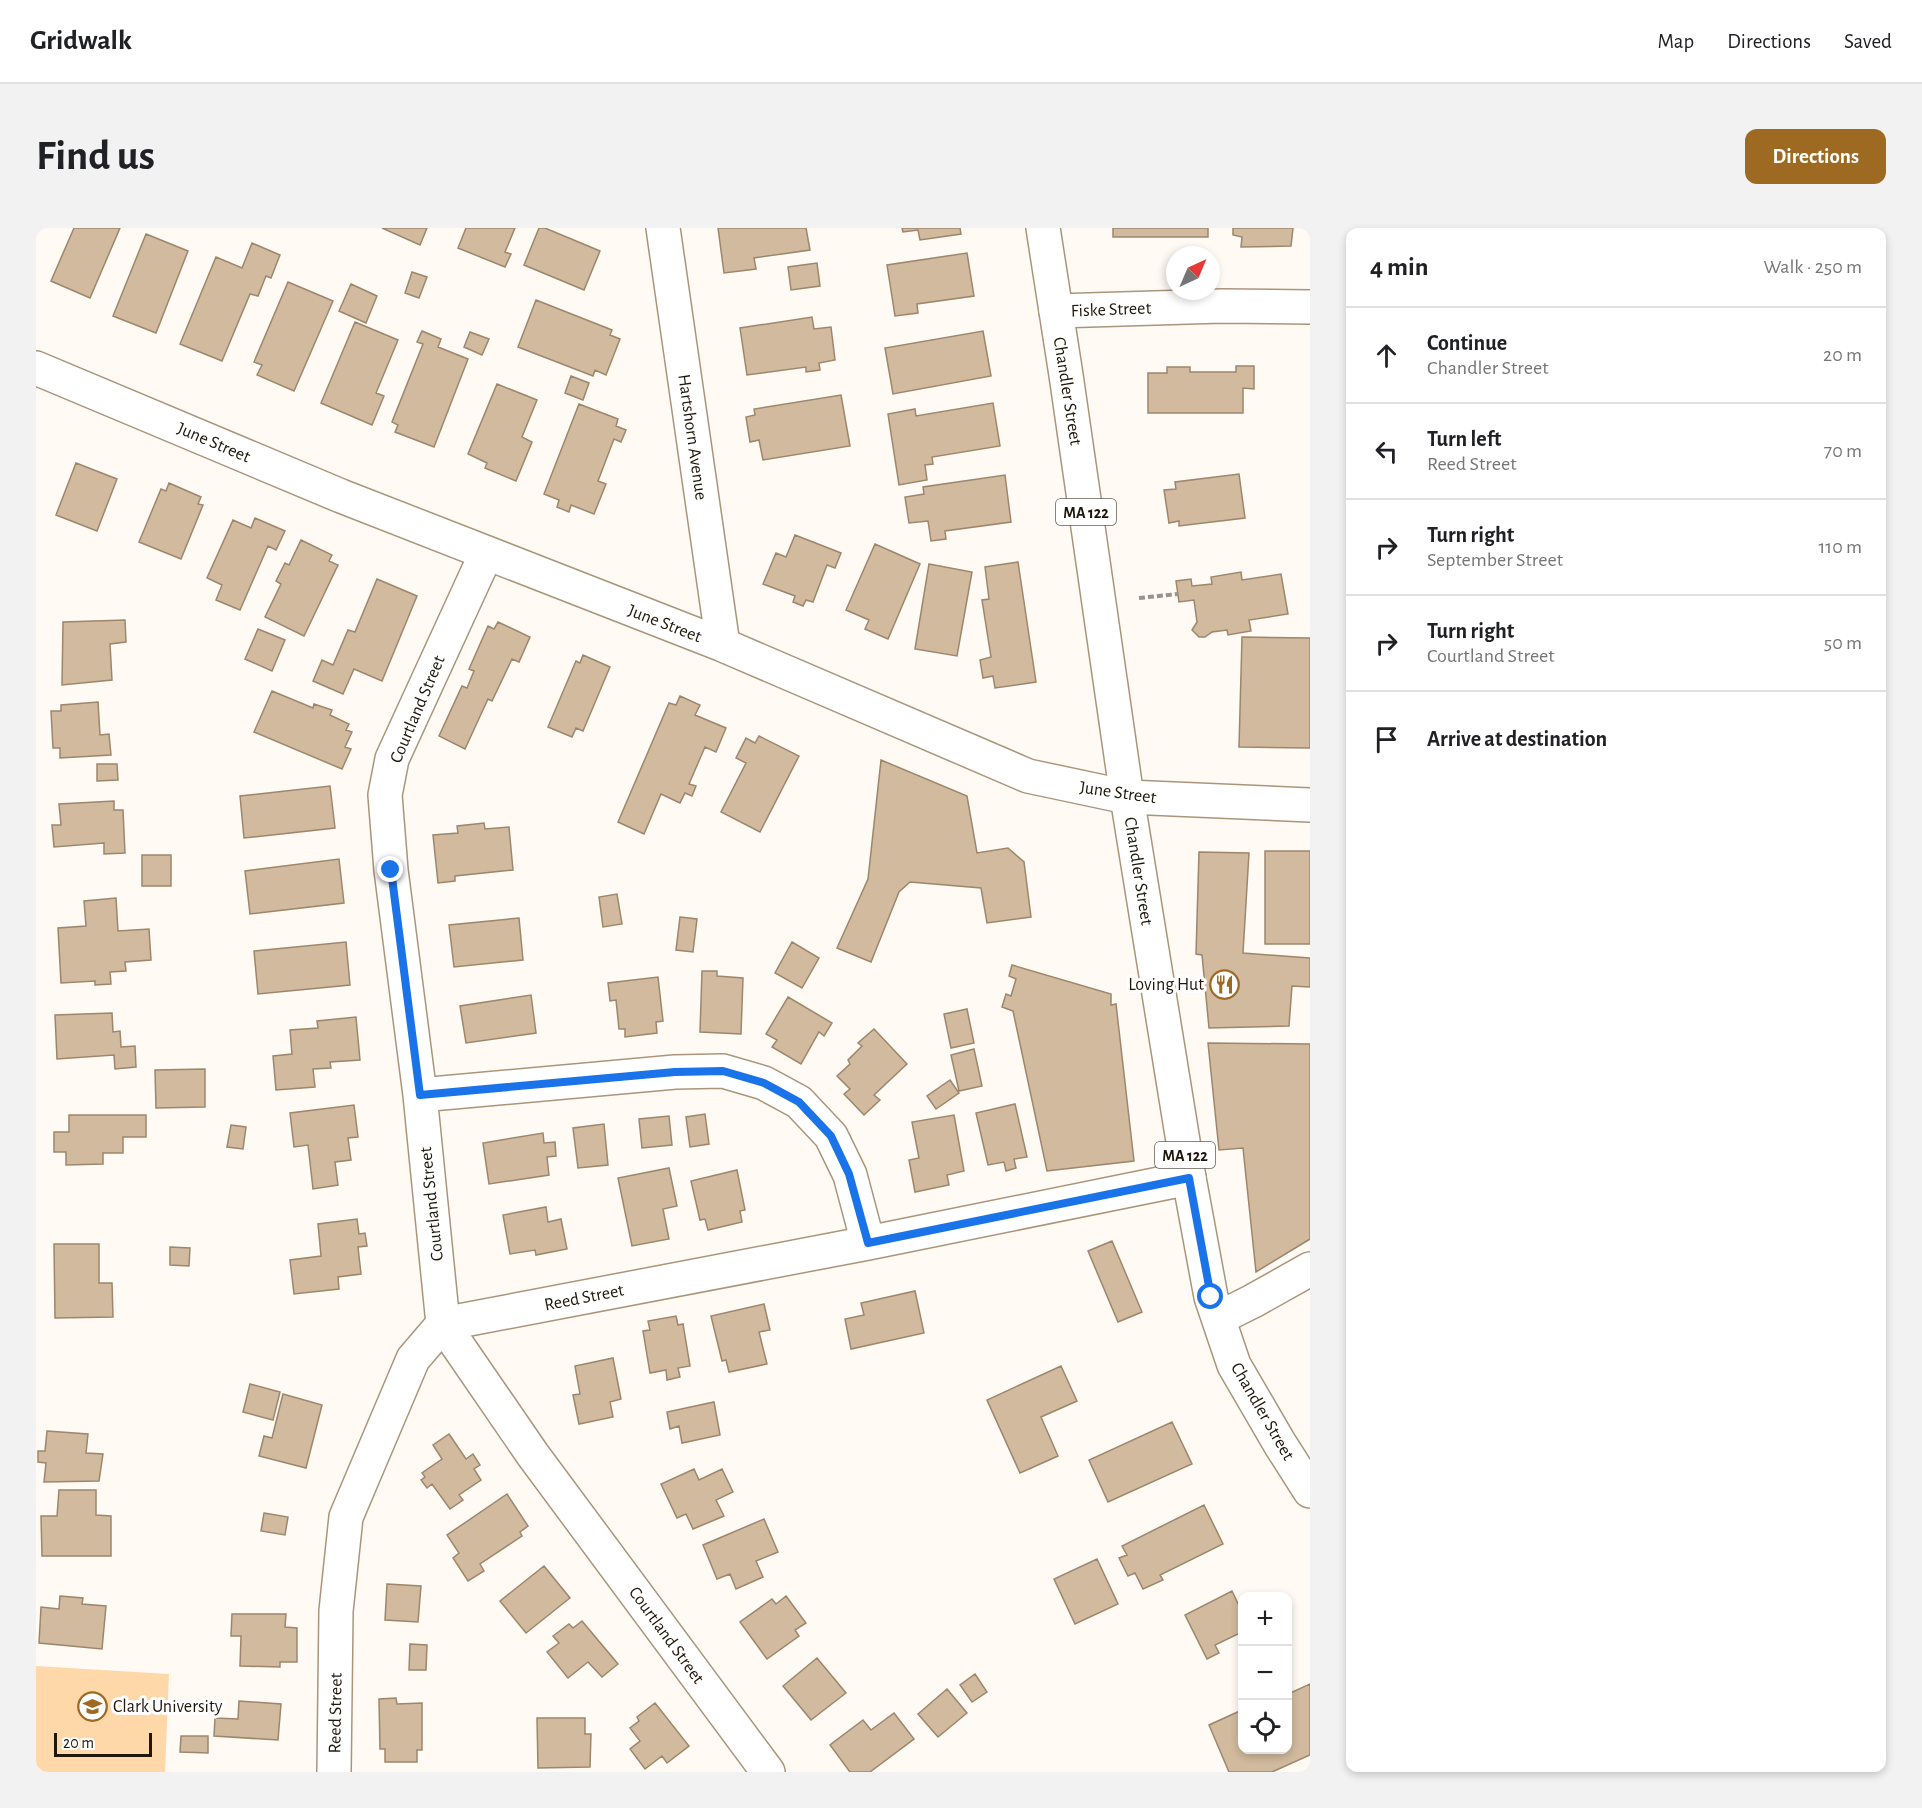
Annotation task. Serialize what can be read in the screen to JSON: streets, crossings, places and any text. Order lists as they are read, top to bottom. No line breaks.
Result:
{"streets":{"street":["Fiske Street","Chandler Street","Hartshorn Avenue","June Street","MA 122","Courtland Street","Reed Street"]},"crossings":[["Fiske Street","Chandler Street"],["Chandler Street","June Street"],["Chandler Street","Reed Street"],["Hartshorn Avenue","June Street"],["June Street","Courtland Street"],["Courtland Street","Reed Street"]],"places":{"restaurant":["Loving Hut"],"school or university":["Clark University"]},"scale_bar":"20 m","north":"top right","page":{"header":"Gridwalk","nav":["Map","Directions","Saved"],"buttons":"Directions","title":"Find us","heading":["4 min","Walk · 250 m"],"list":[["Continue","Chandler Street","20 m"],["Turn left","Reed Street","70 m"],["Turn right","September Street","110 m"],["Turn right","Courtland Street","50 m"],"Arrive at destination"],"map_buttons":["+","−"],"scale":"20 m"}}
